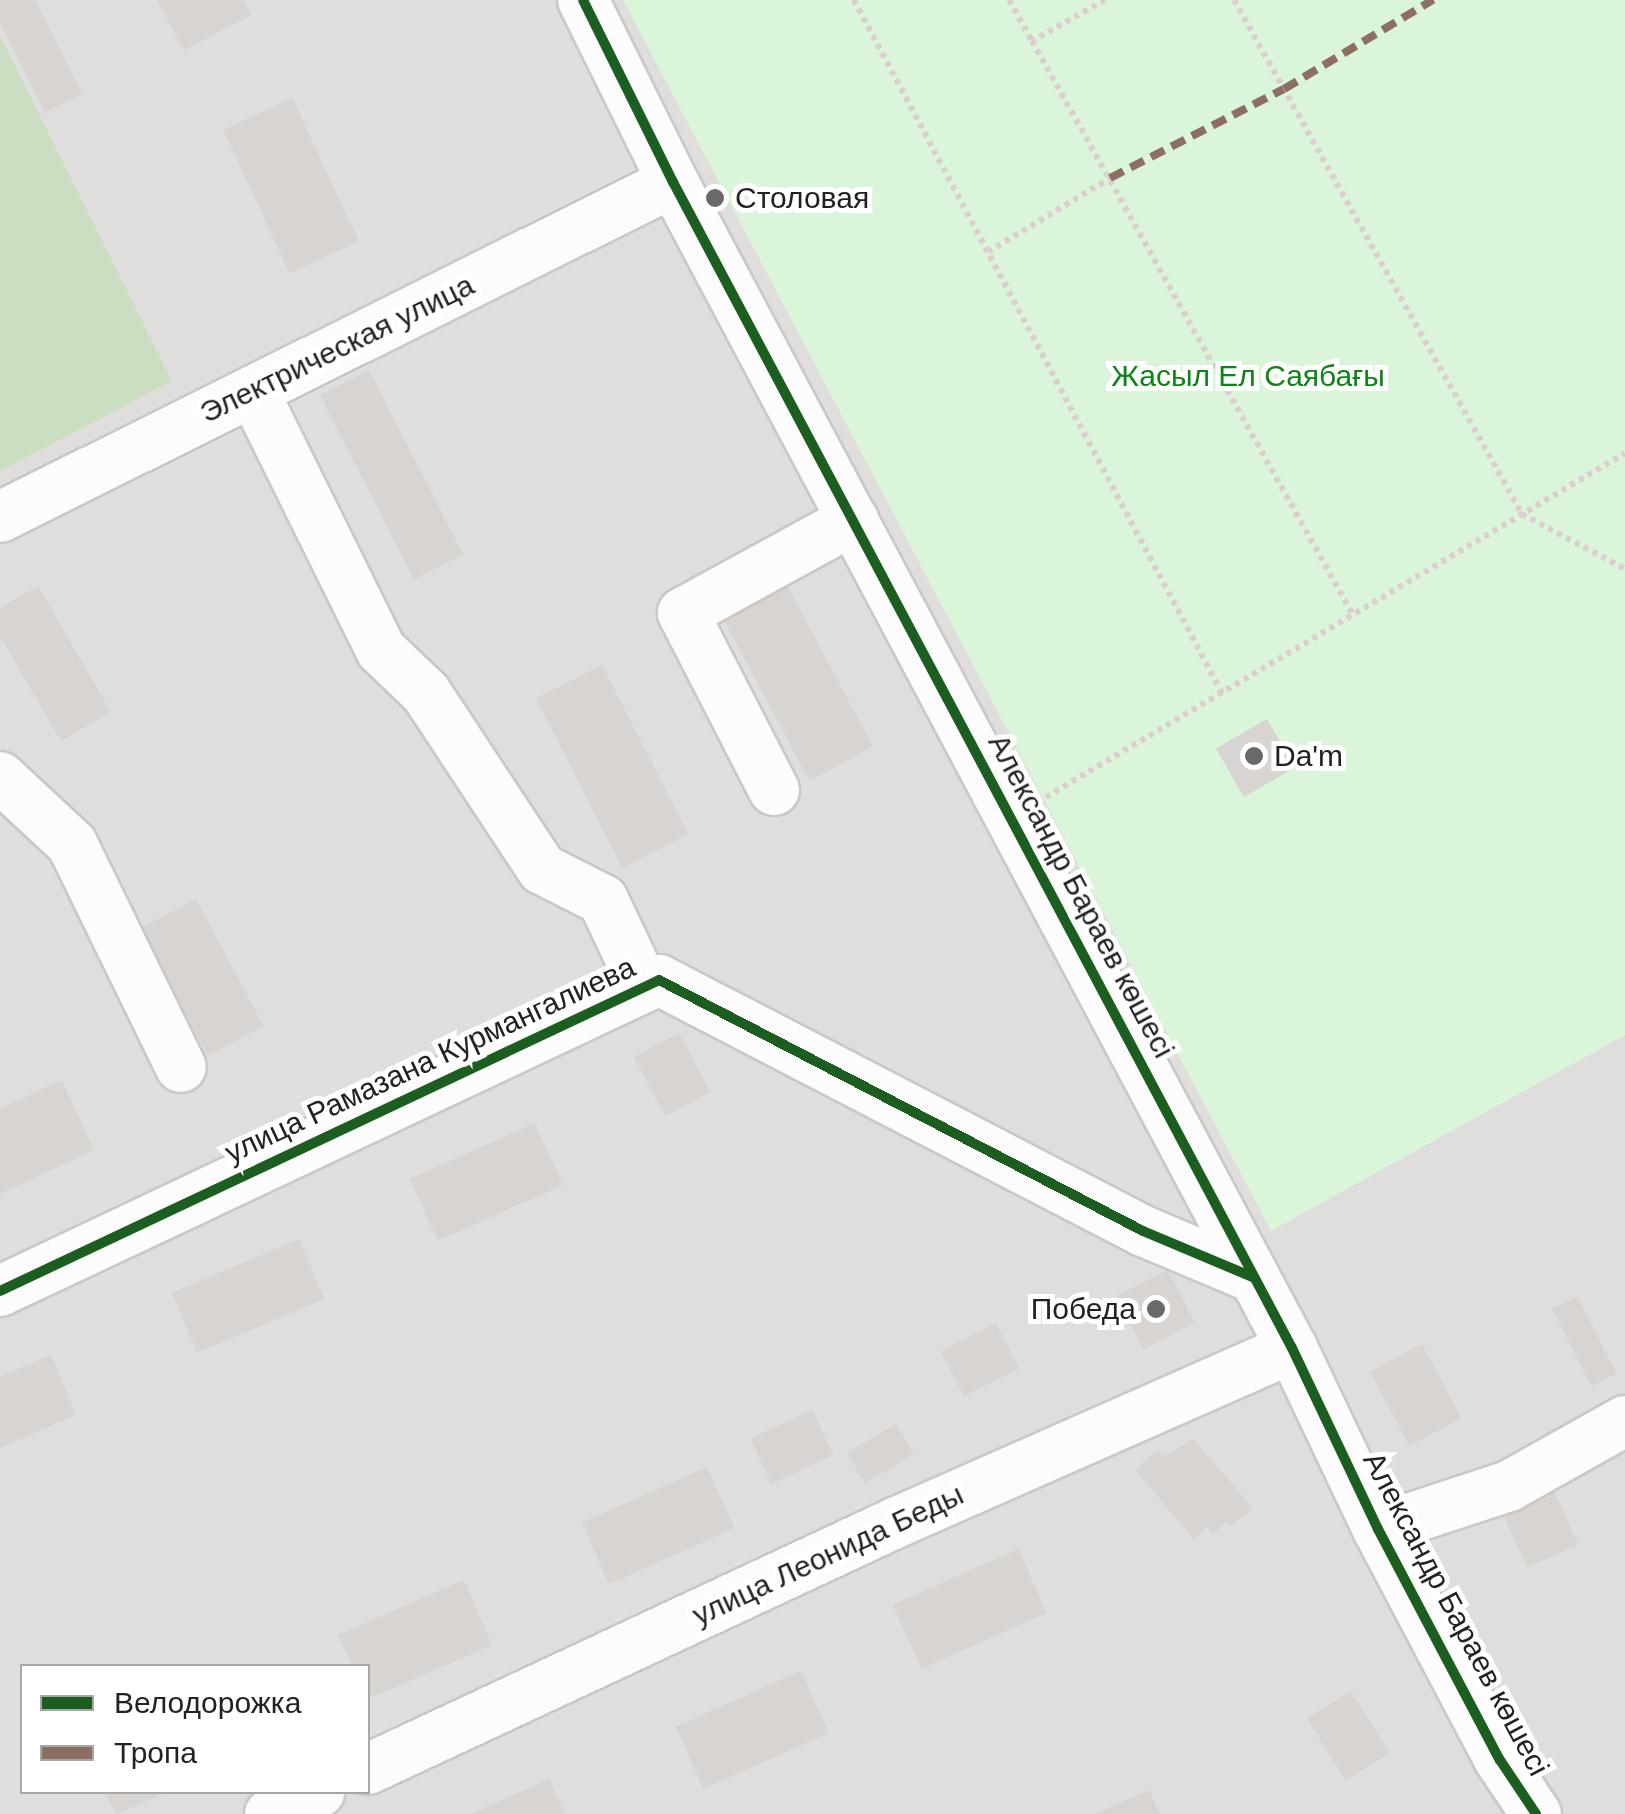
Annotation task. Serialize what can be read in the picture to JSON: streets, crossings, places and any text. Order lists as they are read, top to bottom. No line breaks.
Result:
{"streets":{"street":["Электрическая улица","Александр Бараев көшесі","улица Рамазана Курмангалиева","улица Леонида Беды"]},"crossings":[["Электрическая улица","Александр Бараев көшесі"],["Александр Бараев көшесі","улица Рамазана Курмангалиева"],["Александр Бараев көшесі","улица Леонида Беды"]],"parks":["Жасыл Ел Саябағы"],"places":["Столовая","Da'm","Победа"],"legend":["Велодорожка","Тропа"]}
